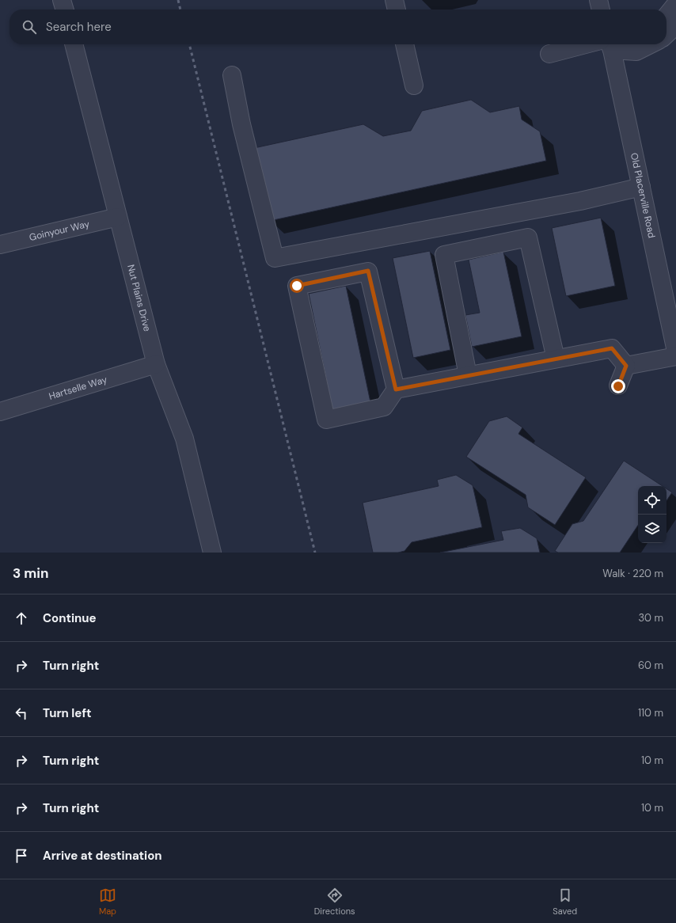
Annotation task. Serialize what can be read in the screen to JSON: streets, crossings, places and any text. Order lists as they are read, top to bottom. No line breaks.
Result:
{"streets":{"street":["Old Placerville Road","Goinyour Way","Nut Plains Drive","Hartselle Way"]},"crossings":[["Goinyour Way","Nut Plains Drive"],["Nut Plains Drive","Hartselle Way"]],"page":{"search":"Search here","heading":["3 min","Walk · 220 m"],"list":[["Continue","30 m"],["Turn right","60 m"],["Turn left","110 m"],["Turn right","10 m"],["Turn right","10 m"],"Arrive at destination"],"nav":["Map","Directions","Saved"]}}
